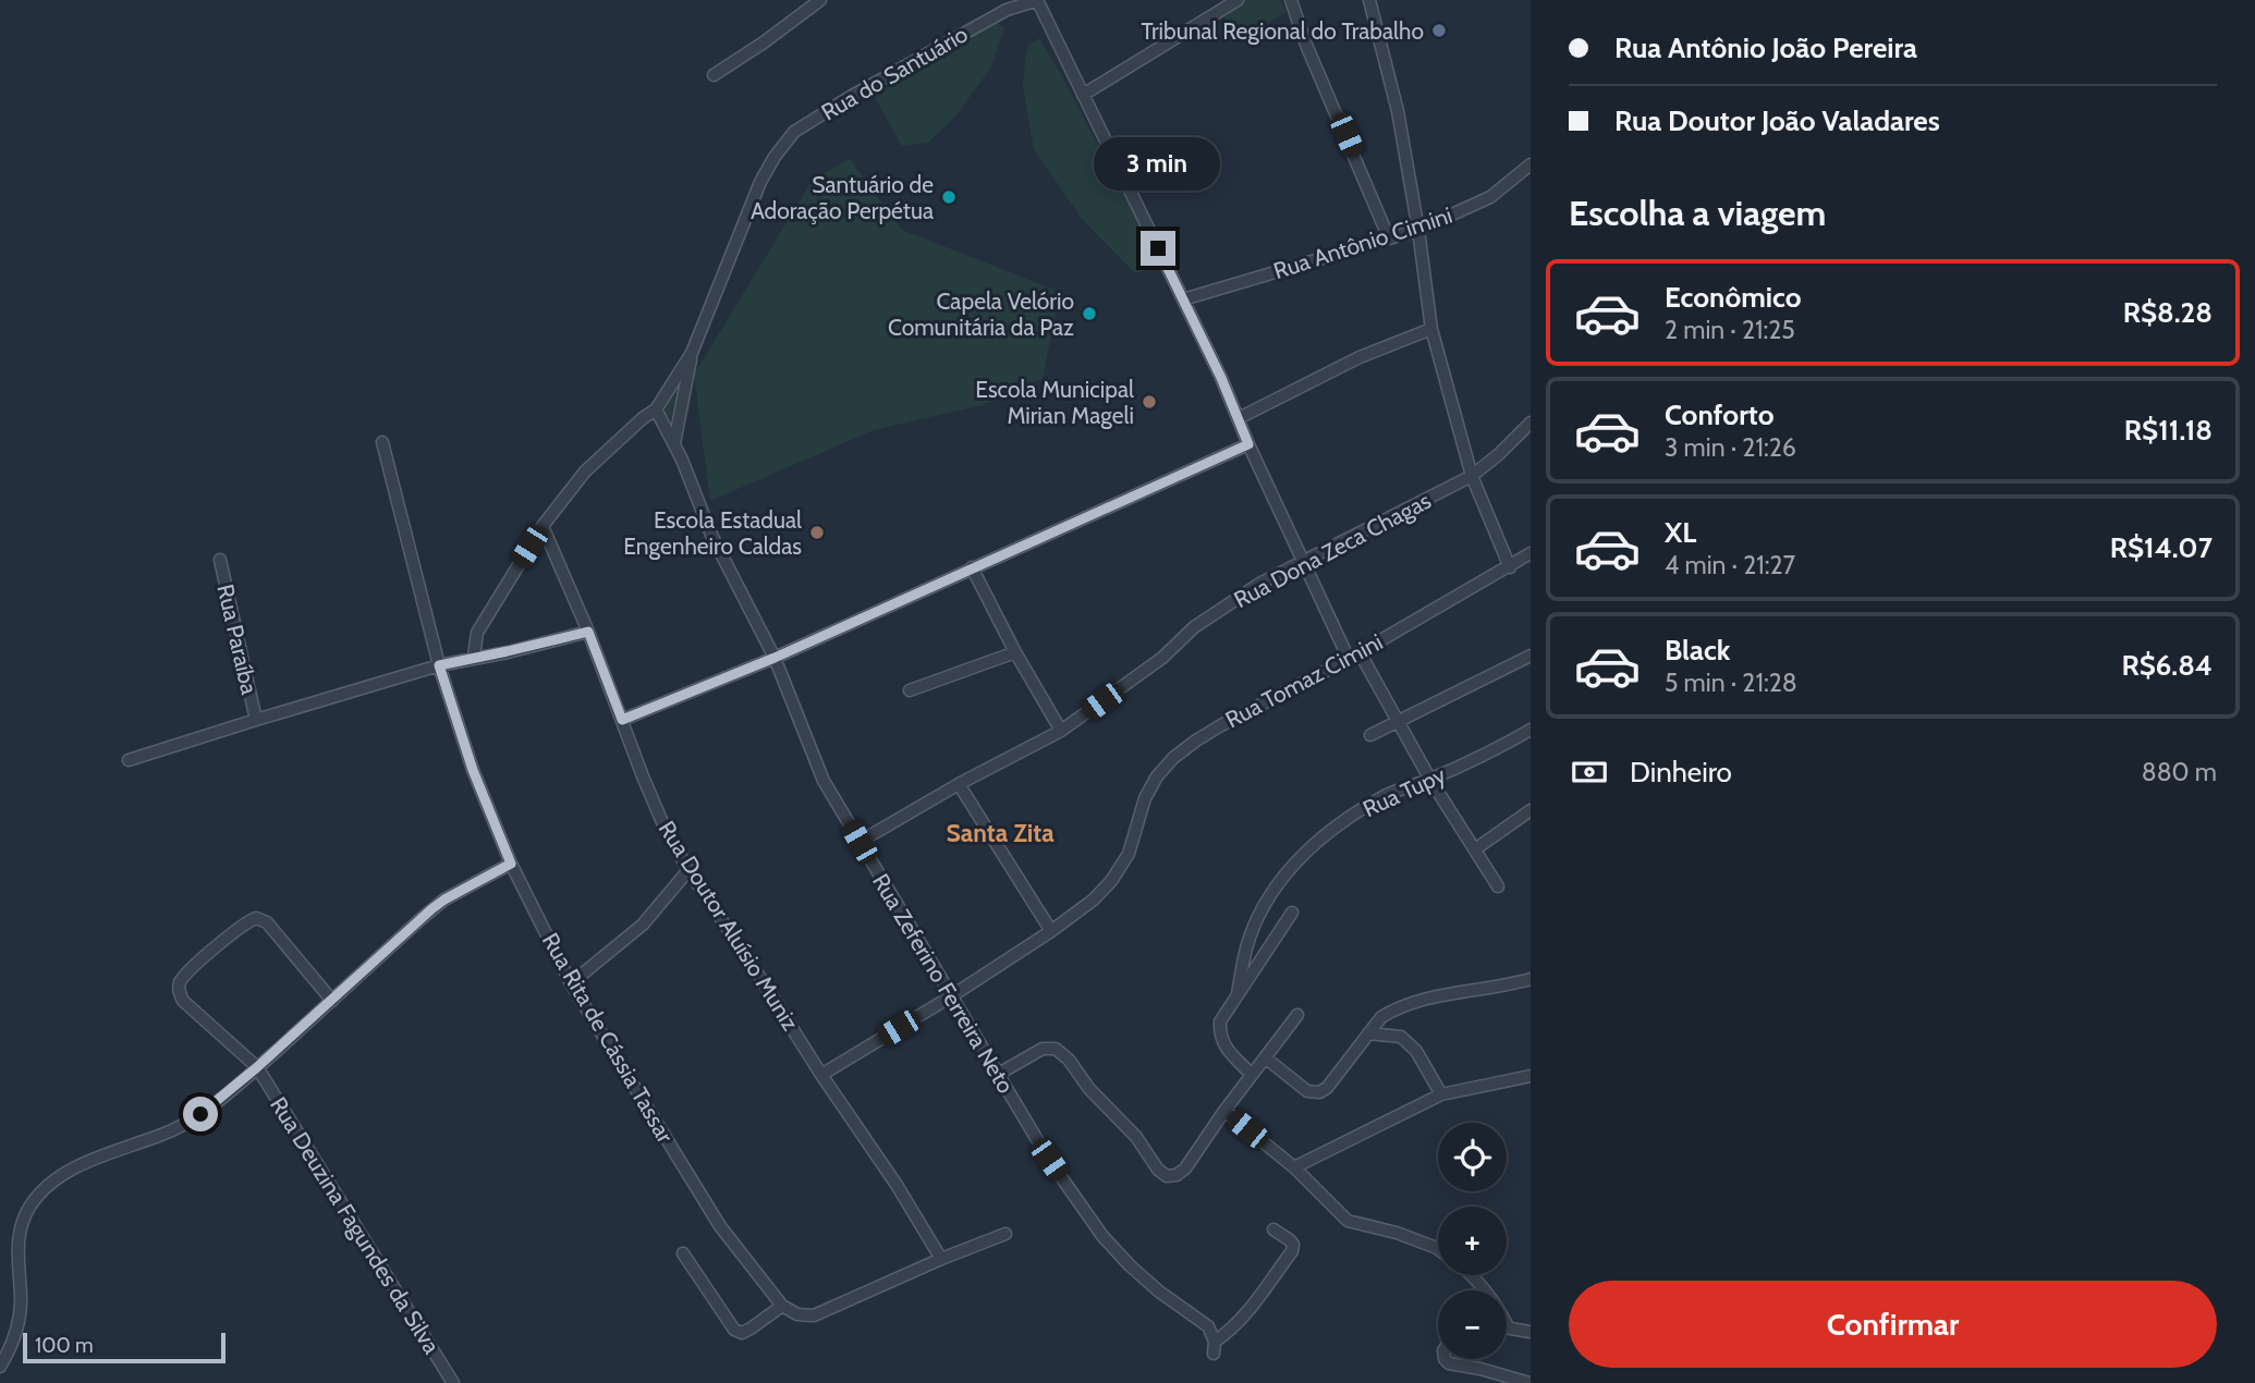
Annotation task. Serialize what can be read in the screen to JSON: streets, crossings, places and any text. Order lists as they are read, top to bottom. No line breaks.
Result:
{"streets":{"street":["Rua do Santuário","Rua Antônio Cimini","Rua Dona Zeca Chagas","Rua Paraíba","Rua Tomaz Cimini","Rua Tupy","Rua Doutor Aluísio Muniz","Rua Zeferino Ferreira Neto","Rua Rita de Cássia Tassar","Rua Deuzina Fagundes da Silva"]},"crossings":[["Rua Dona Zeca Chagas","Rua Zeferino Ferreira Neto"],["Rua Tomaz Cimini","Rua Doutor Aluísio Muniz"],["Rua Tomaz Cimini","Rua Zeferino Ferreira Neto"]],"districts":["Santa Zita"],"places":["Tribunal Regional do Trabalho","Santuário de Adoração Perpétua","Capela Velório Comunitária da Paz","Escola Municipal Mirian Mageli","Escola Estadual Engenheiro Caldas"],"scale_bar":"100 m","page":{"banner":["Rua Antônio João Pereira","Rua Doutor João Valadares"],"bubble":"3 min","heading":"Escolha a viagem","list":[{"name":"Econômico","note":"2 min · 21:25","value":"R$8.28"},{"name":"Conforto","note":"3 min · 21:26","value":"R$11.18"},{"name":"XL","note":"4 min · 21:27","value":"R$14.07"},{"name":"Black","note":"5 min · 21:28","value":"R$6.84"}],"pay":["Dinheiro","880 m"],"map_buttons":["+","−"],"buttons":"Confirmar","scale":"100 m"}}
